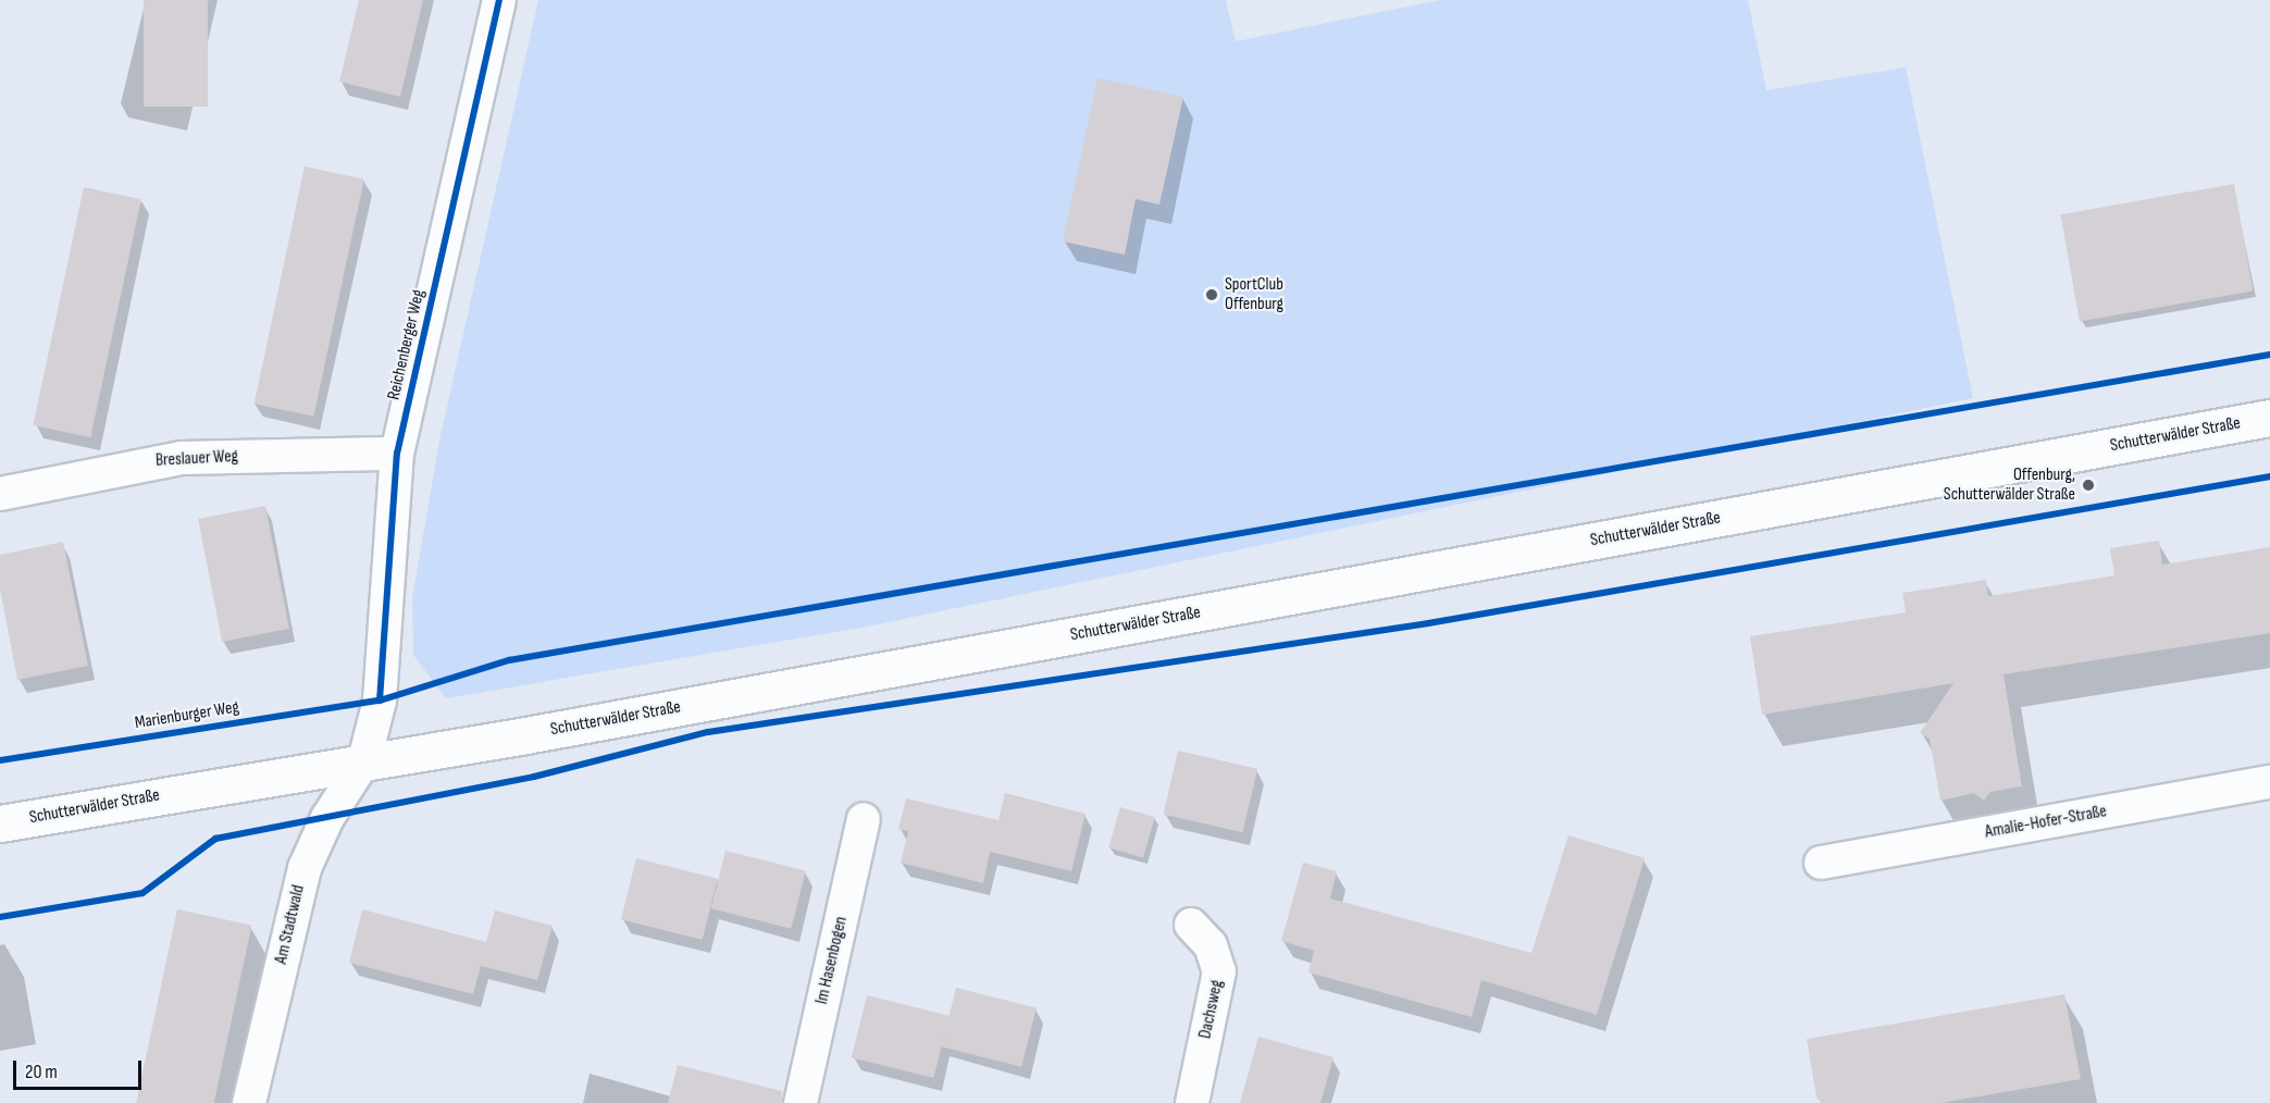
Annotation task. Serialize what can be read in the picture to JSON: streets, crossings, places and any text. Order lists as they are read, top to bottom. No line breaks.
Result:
{"streets":{"main road":["Schutterwälder Straße"],"street":["Reichenberger Weg","Breslauer Weg","Amalie-Hofer-Straße","Am Stadtwald","Im Hasenbogen","Dachsweg"],"cycle path":["Marienburger Weg"]},"crossings":[["Reichenberger Weg","Schutterwälder Straße"],["Reichenberger Weg","Breslauer Weg"],["Reichenberger Weg","Am Stadtwald"],["Schutterwälder Straße","Am Stadtwald"]],"places":["SportClub Offenburg","Offenburg, Schutterwälder Straße"],"scale_bar":"20 m"}
